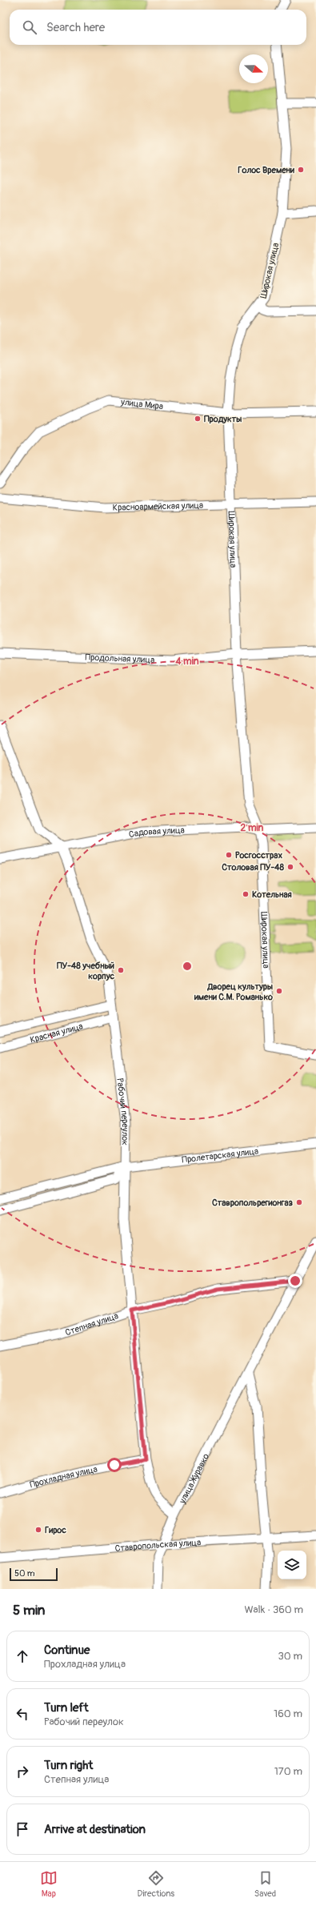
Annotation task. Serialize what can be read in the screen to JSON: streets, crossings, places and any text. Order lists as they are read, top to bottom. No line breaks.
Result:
{"streets":{"street":["Широкая улица","улица Мира","Красноармейская улица","Продольная улица","Садовая улица","Красная улица","Рабочий переулок","Пролетарская улица","Степная улица","Прохладная улица","улица Журавко","Ставропольская улица"]},"crossings":[["Широкая улица","улица Мира"],["Широкая улица","Красноармейская улица"],["Широкая улица","Продольная улица"],["Широкая улица","Садовая улица"],["Садовая улица","Рабочий переулок"],["Красная улица","Рабочий переулок"],["Рабочий переулок","Пролетарская улица"],["Рабочий переулок","Степная улица"],["Рабочий переулок","Прохладная улица"],["Рабочий переулок","улица Журавко"],["Степная улица","улица Журавко"],["улица Журавко","Ставропольская улица"]],"places":["Голос Времени","Продукты","Росгосстрах","Столовая ПУ-48","Котельная","ПУ-48 учебный корпус","Дворец культуры имени С.М. Романько","Ставропольрегионгаз","Гирос"],"scale_bar":"50 m","north":"right","page":{"search":"Search here","scale":"50 m","heading":["5 min","Walk · 360 m"],"list":[["Continue","Прохладная улица","30 m"],["Turn left","Рабочий переулок","160 m"],["Turn right","Степная улица","170 m"],"Arrive at destination"],"nav":["Map","Directions","Saved"]},"rings":["4 min","2 min"]}
